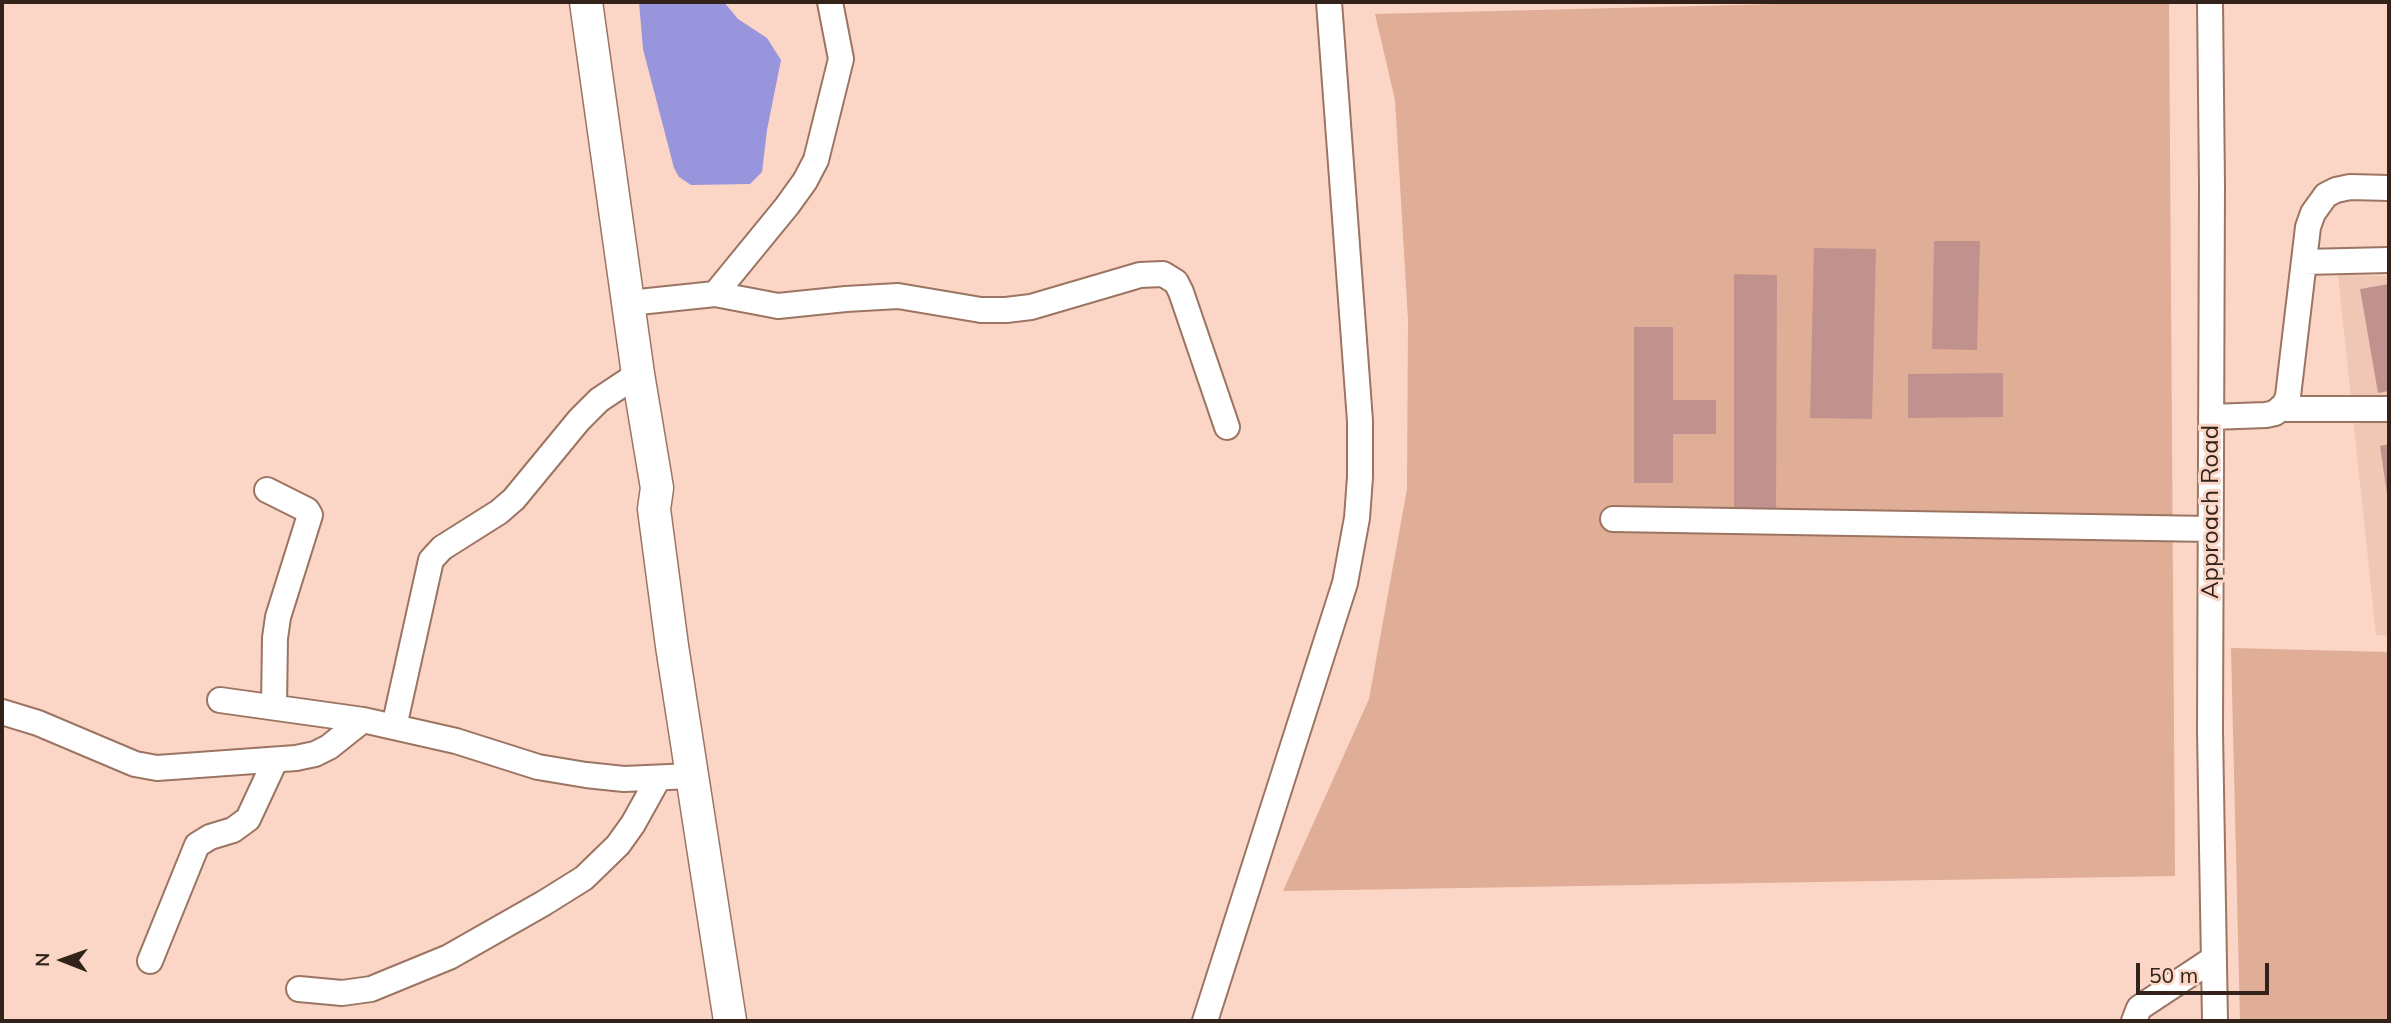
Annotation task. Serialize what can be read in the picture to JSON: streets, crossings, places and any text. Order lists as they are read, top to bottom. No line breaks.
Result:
{"streets":{"street":["Approach Road"]},"scale_bar":"50 m","north":"left"}
